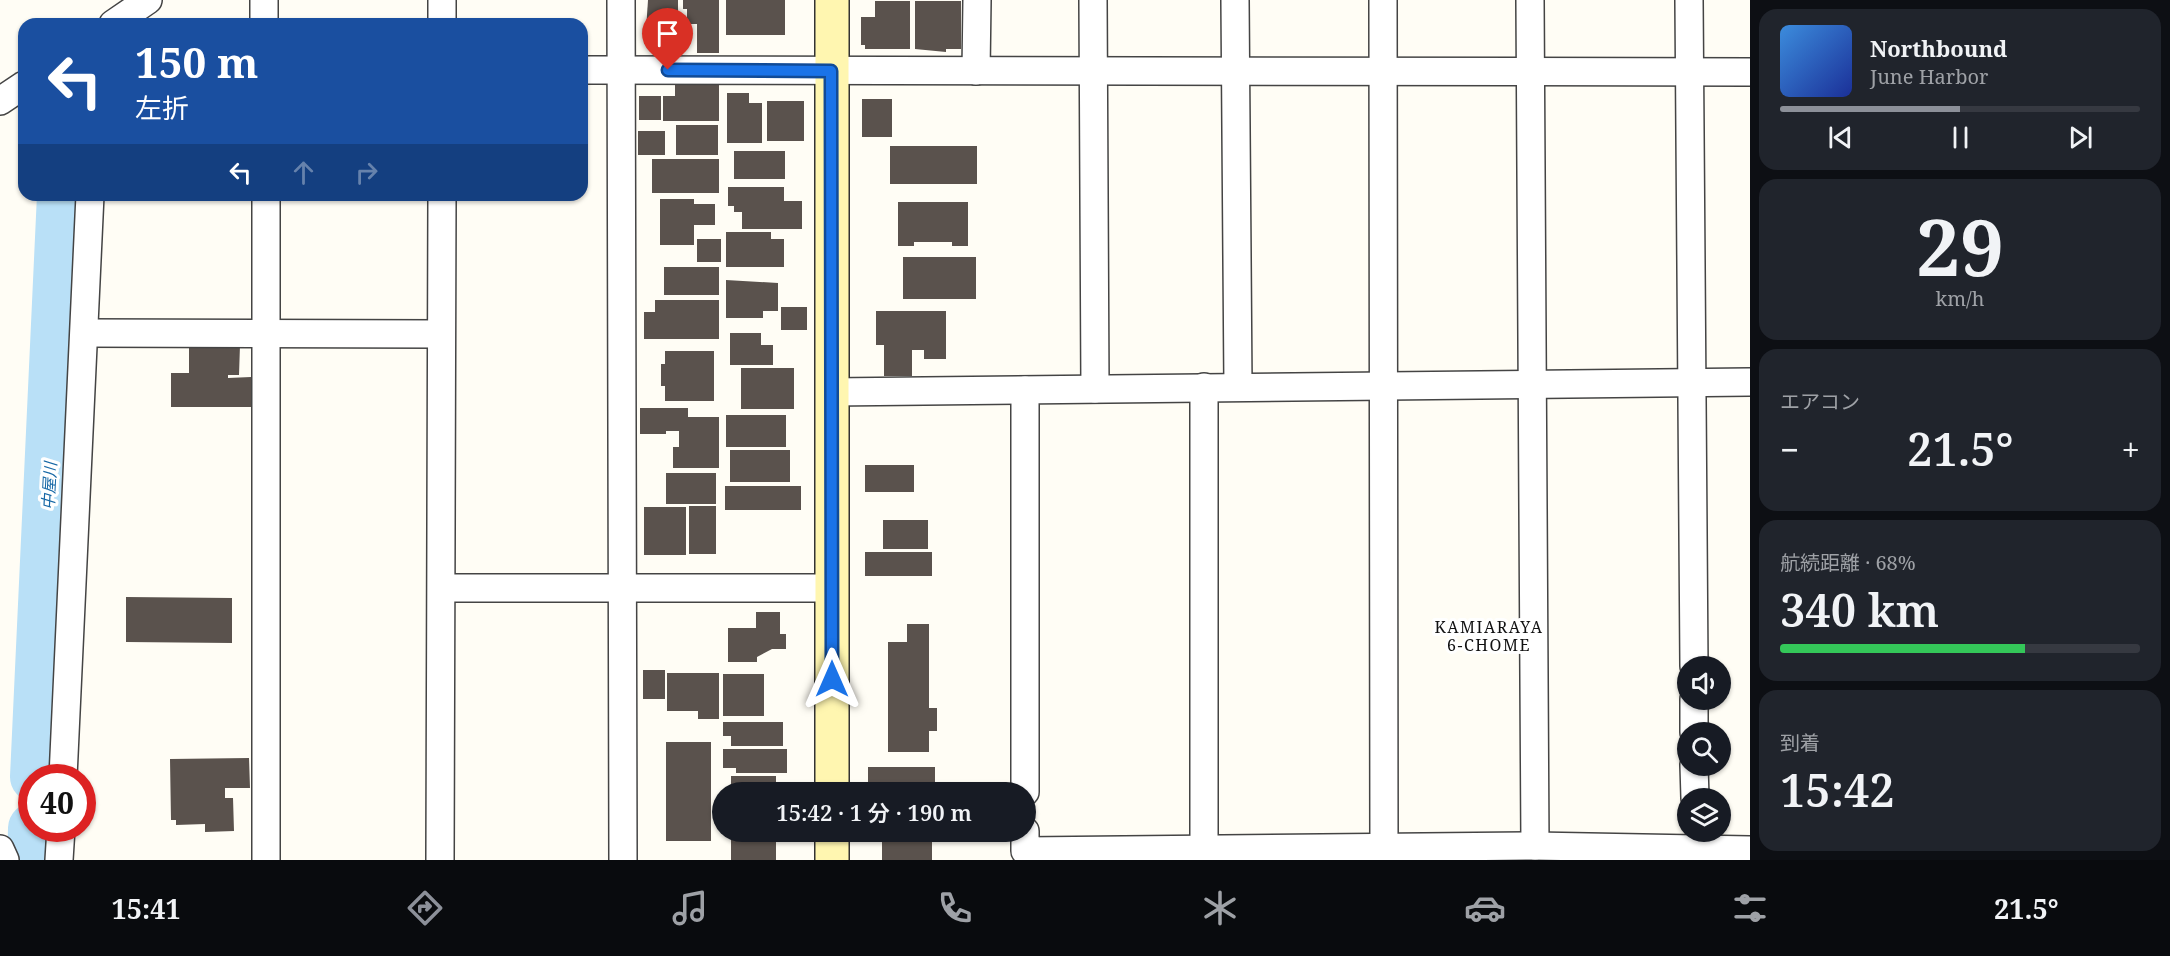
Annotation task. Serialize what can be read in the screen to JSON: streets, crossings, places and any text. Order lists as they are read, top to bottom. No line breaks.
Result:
{"districts":["KAMIARAYA 6-CHOME"],"water":["中屋川"],"page":{"turn":["150 m","左折"],"song":["Northbound","June Harbor"],"tile":[["29","km/h"],"エアコン",["航続距離 · 68%","340 km"],["到着","15:42"]],"heat":["−","21.5°","+"],"limit":"40","trip":"15:42 · 1 分 · 190 m","tabs":["15:41","21.5°"]}}
